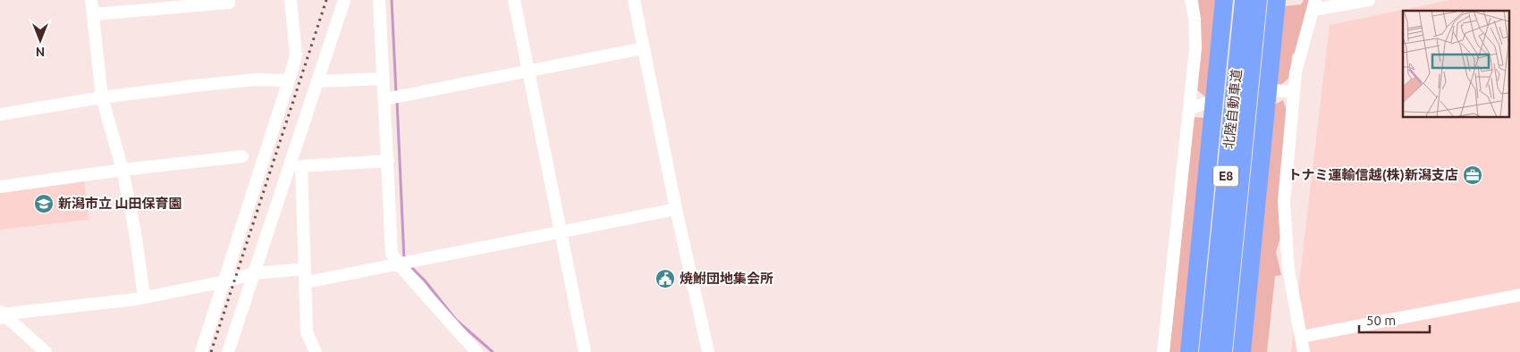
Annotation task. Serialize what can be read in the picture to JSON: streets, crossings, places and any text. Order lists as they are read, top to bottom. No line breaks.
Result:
{"streets":{"highway":["北陸自動車道","E8"]},"places":{"office":["トナミ運輸信越(株)新潟支店"],"school or university":["新潟市立 山田保育園"],"public building":["焼鮒団地集会所"]},"scale_bar":"50 m","north":"bottom"}
